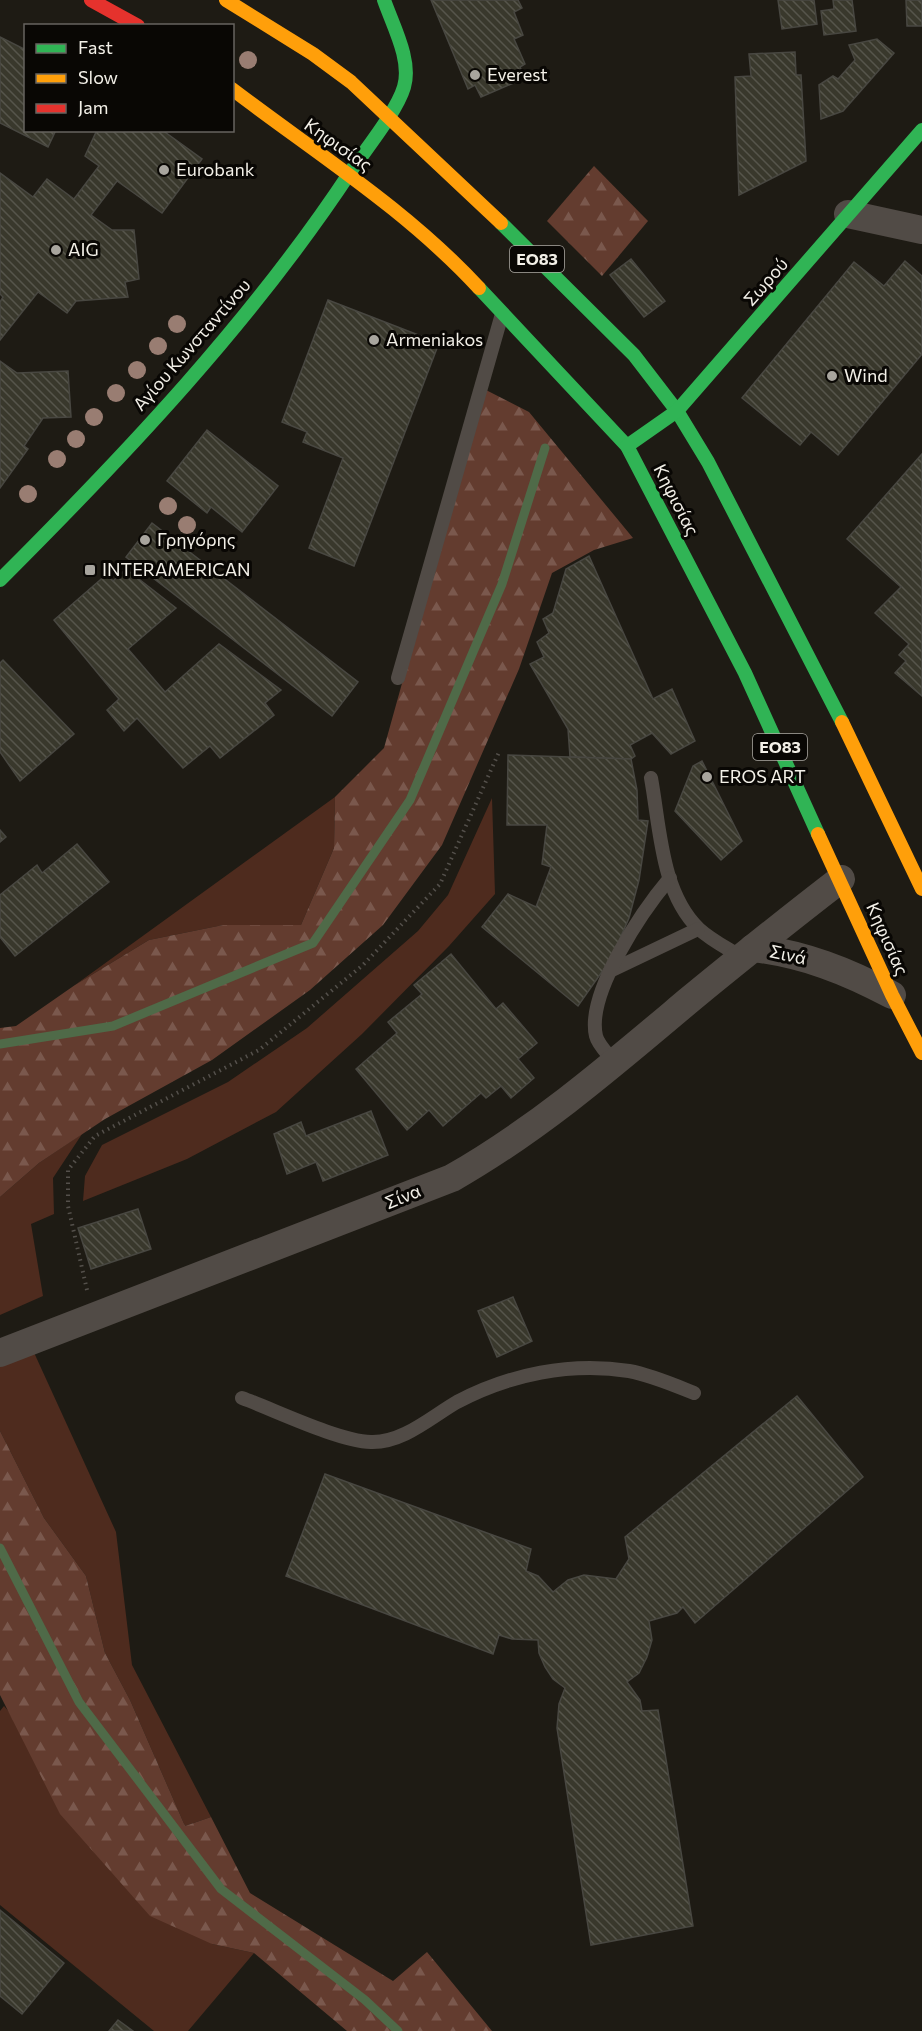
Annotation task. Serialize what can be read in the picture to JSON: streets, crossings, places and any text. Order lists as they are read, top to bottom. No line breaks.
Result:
{"streets":{"main road":["Κηφισίας","ΕΟ83","Σωρού","Αγίου Κωνσταντίνου"],"street":["Σινά","Σίνα"]},"crossings":[["Κηφισίας","Σωρού"],["Κηφισίας","Αγίου Κωνσταντίνου"],["Κηφισίας","Σινά"],["ΕΟ83","Σωρού"],["ΕΟ83","Αγίου Κωνσταντίνου"],["Σινά","Σίνα"]],"places":{"other":["Everest","Eurobank","AIG","Armeniakos","Wind","Γρηγόρης","EROS ART"],"transit":["INTERAMERICAN"]},"legend":["Fast","Slow","Jam"]}
